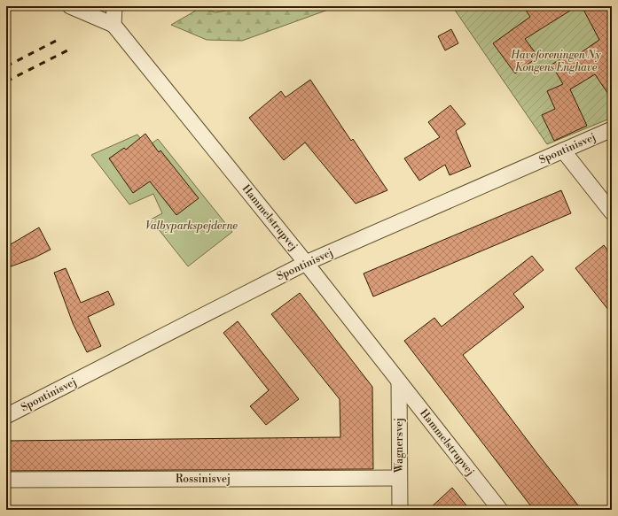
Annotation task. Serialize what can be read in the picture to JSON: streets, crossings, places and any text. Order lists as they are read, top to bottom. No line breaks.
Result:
{"streets":{"street":["Spontinisvej","Hammelstrupvej","Wagnersvej","Rossinisvej"]},"crossings":[["Spontinisvej","Hammelstrupvej"],["Hammelstrupvej","Wagnersvej"],["Wagnersvej","Rossinisvej"]],"parks":["Haveforeningen Ny Kongens Enghave","Valbyparkspejderne"]}
